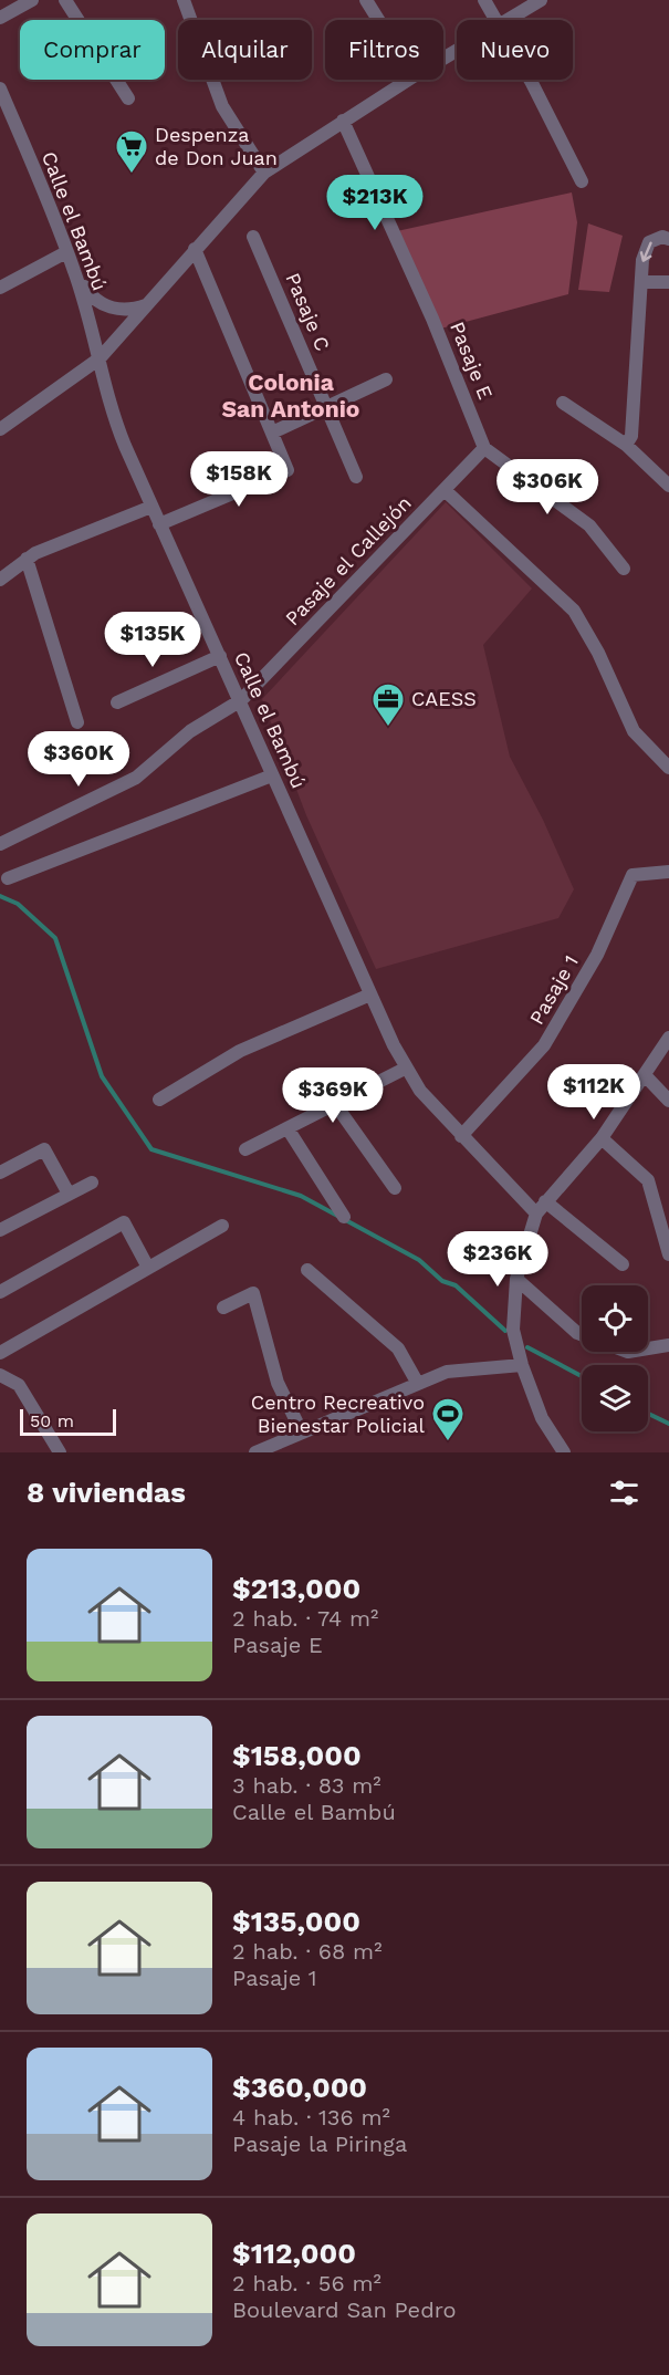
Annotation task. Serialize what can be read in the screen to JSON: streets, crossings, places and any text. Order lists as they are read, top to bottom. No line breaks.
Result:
{"streets":{"street":["Calle el Bambú","Pasaje C","Pasaje E","Pasaje el Callejón","Pasaje 1"]},"crossings":[["Calle el Bambú","Pasaje el Callejón"],["Calle el Bambú","Pasaje 1"],["Pasaje E","Pasaje el Callejón"]],"districts":["Colonia San Antonio"],"places":{"supermarket":["Despenza de Don Juan"],"office":["CAESS"],"sports":["Centro Recreativo Bienestar Policial"]},"scale_bar":"50 m","page":{"chip":["Comprar","Alquilar","Filtros","Nuevo"],"price":["$213K","$158K","$306K","$135K","$360K","$112K","$369K","$236K"],"scale":"50 m","heading":"8 viviendas","list":[{"name":"$213,000","note":"2 hab. · 74 m² · Pasaje E"},{"name":"$158,000","note":"3 hab. · 83 m² · Calle el Bambú"},{"name":"$135,000","note":"2 hab. · 68 m² · Pasaje 1"},{"name":"$360,000","note":"4 hab. · 136 m² · Pasaje la Piringa"},{"name":"$112,000","note":"2 hab. · 56 m² · Boulevard San Pedro"}]}}
